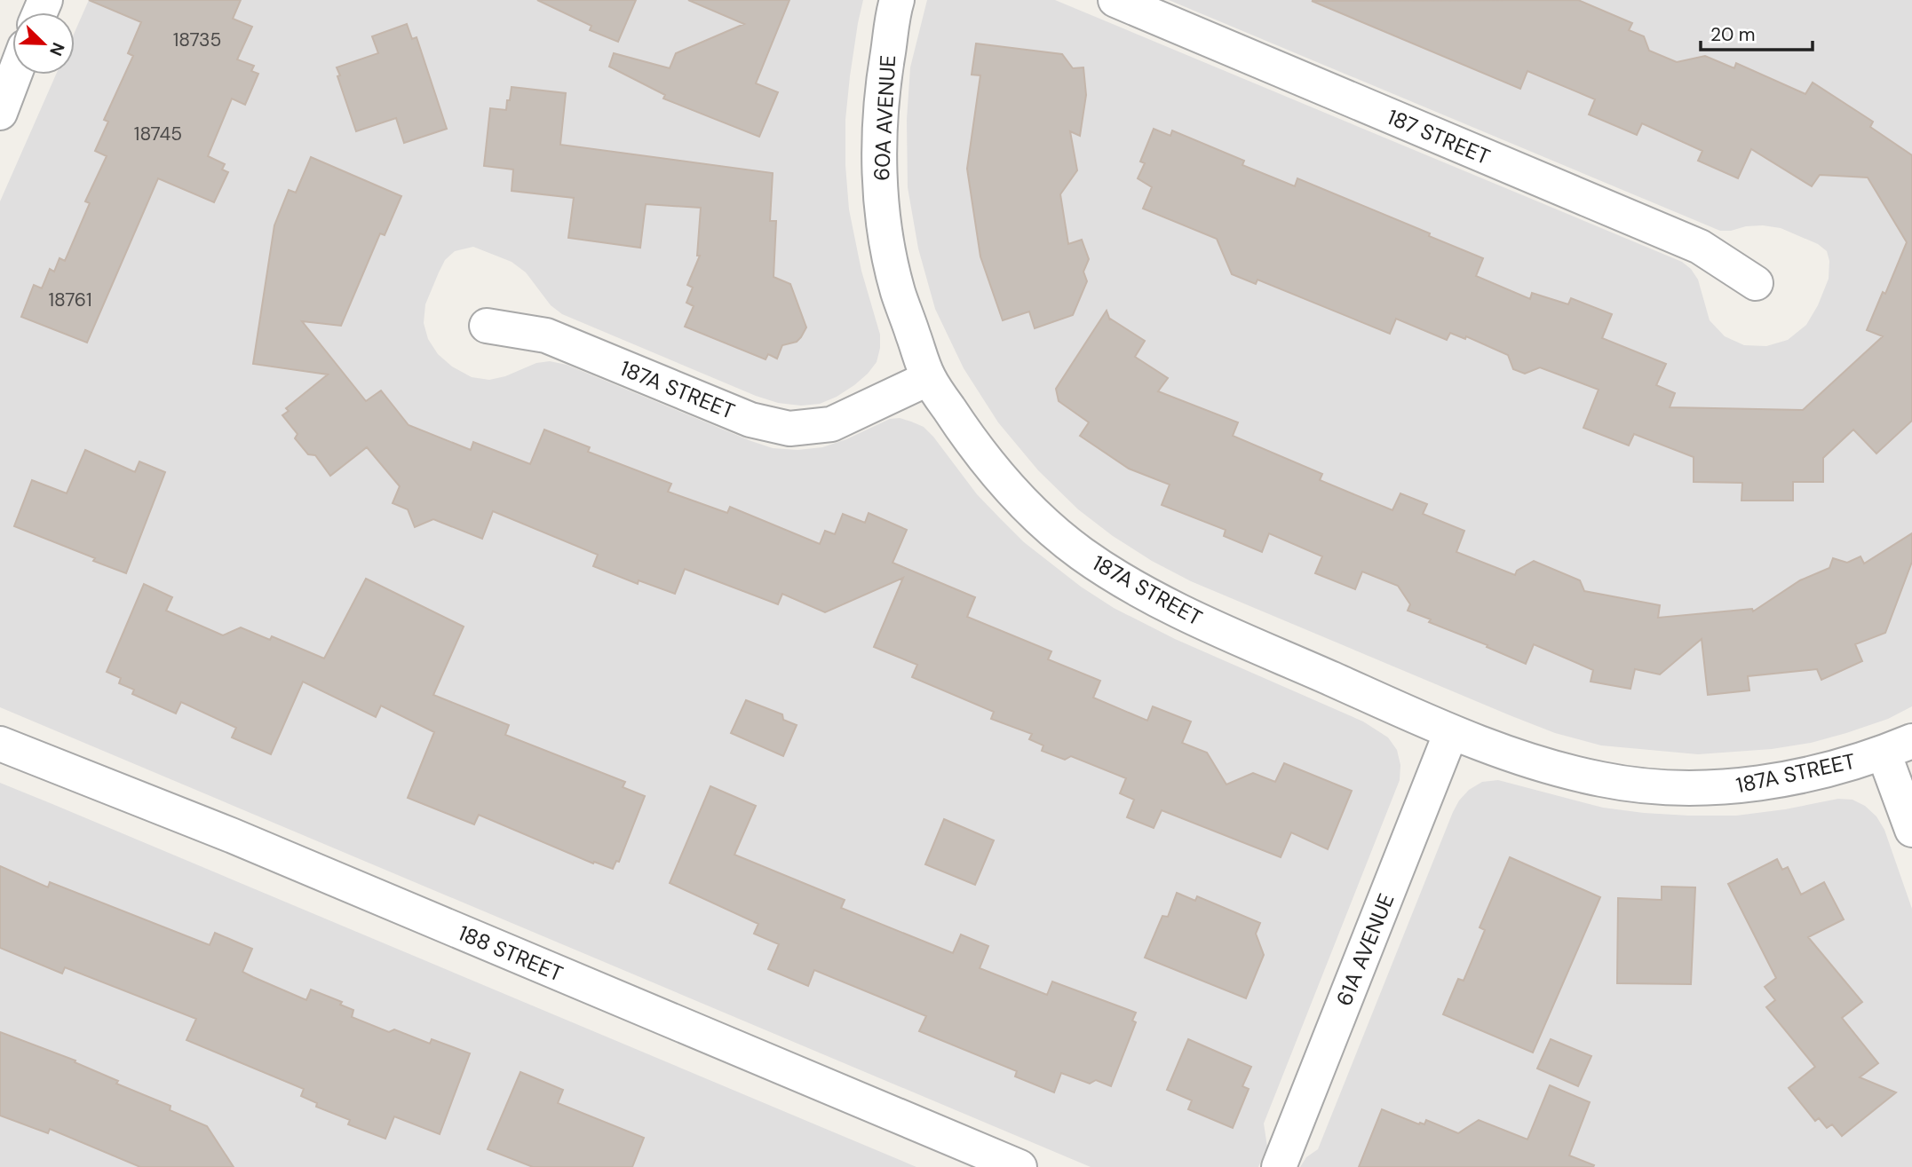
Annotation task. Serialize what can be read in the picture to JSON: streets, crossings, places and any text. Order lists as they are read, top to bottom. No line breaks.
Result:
{"streets":{"street":["60A AVENUE","187 STREET","187A STREET","61A AVENUE","188 STREET"]},"crossings":[["60A AVENUE","187A STREET"],["187A STREET","61A AVENUE"]],"house_numbers":["18735","18745","18761"],"scale_bar":"20 m","north":"bottom right"}
